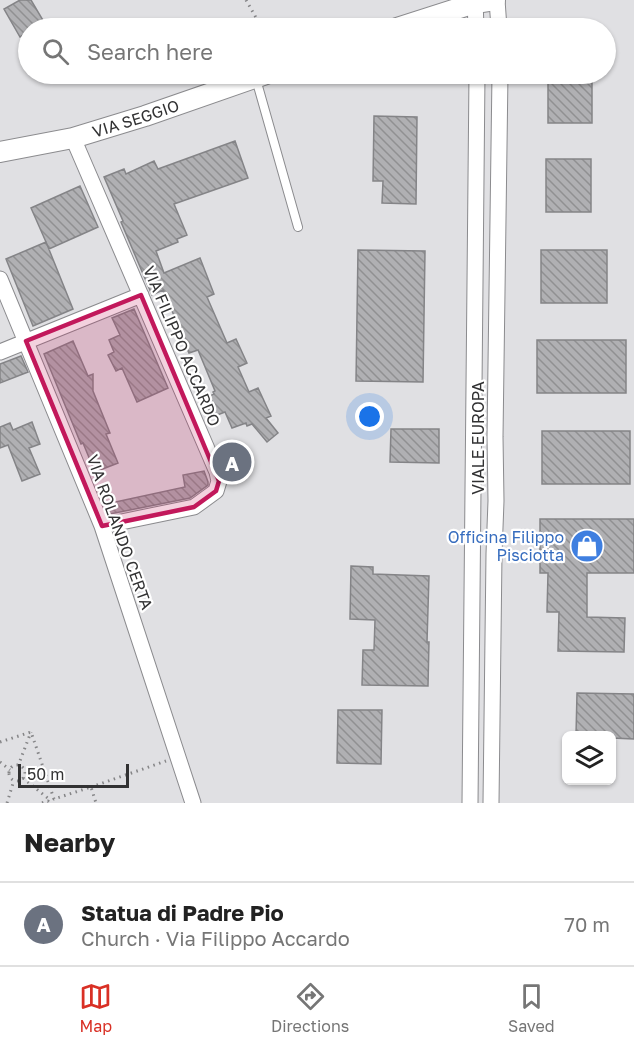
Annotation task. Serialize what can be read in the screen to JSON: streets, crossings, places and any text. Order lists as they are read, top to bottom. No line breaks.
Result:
{"streets":{"street":["VIA SEGGIO","VIA FILIPPO ACCARDO","VIALE EUROPA","VIA ROLANDO CERTA"]},"crossings":[["VIA SEGGIO","VIA FILIPPO ACCARDO"],["VIA FILIPPO ACCARDO","VIA ROLANDO CERTA"]],"places":{"shop":["Officina Filippo Pisciotta"]},"scale_bar":"50 m","page":{"search":"Search here","pins":"A","scale":"50 m","heading":"Nearby","list":[{"mark":"A","name":"Statua di Padre Pio","note":"Church · Via Filippo Accardo","value":"70 m"}],"nav":["Map","Directions","Saved"]}}
